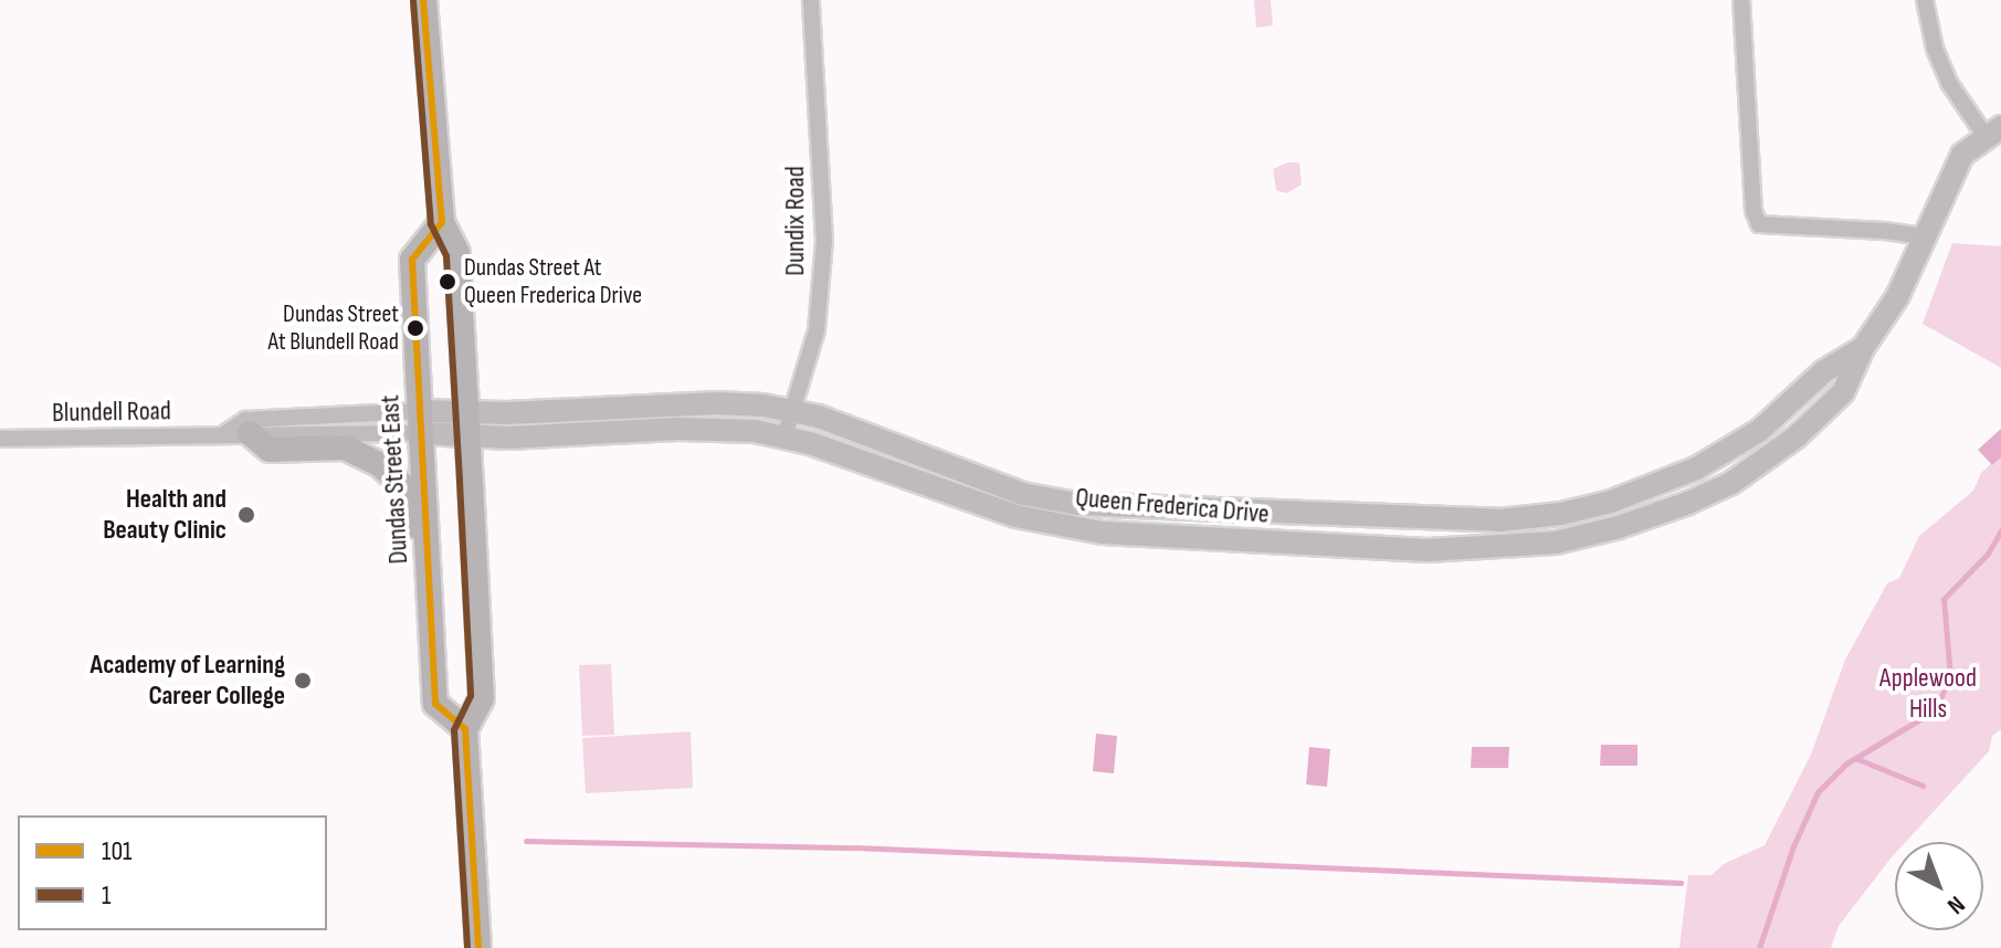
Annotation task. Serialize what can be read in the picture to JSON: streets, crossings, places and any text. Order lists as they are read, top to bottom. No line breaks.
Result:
{"streets":{"main road":["Dundas Street East"],"street":["Dundix Road","Blundell Road","Queen Frederica Drive"]},"crossings":[["Dundix Road","Queen Frederica Drive"],["Blundell Road","Dundas Street East"],["Blundell Road","Queen Frederica Drive"],["Dundas Street East","Queen Frederica Drive"]],"parks":["Applewood Hills"],"places":["Dundas Street At Queen Frederica Drive","Dundas Street At Blundell Road","Health and Beauty Clinic","Academy of Learning Career College"],"lines":["transit line 101","transit line 1"],"legend":["101","1"],"north":"bottom right"}
